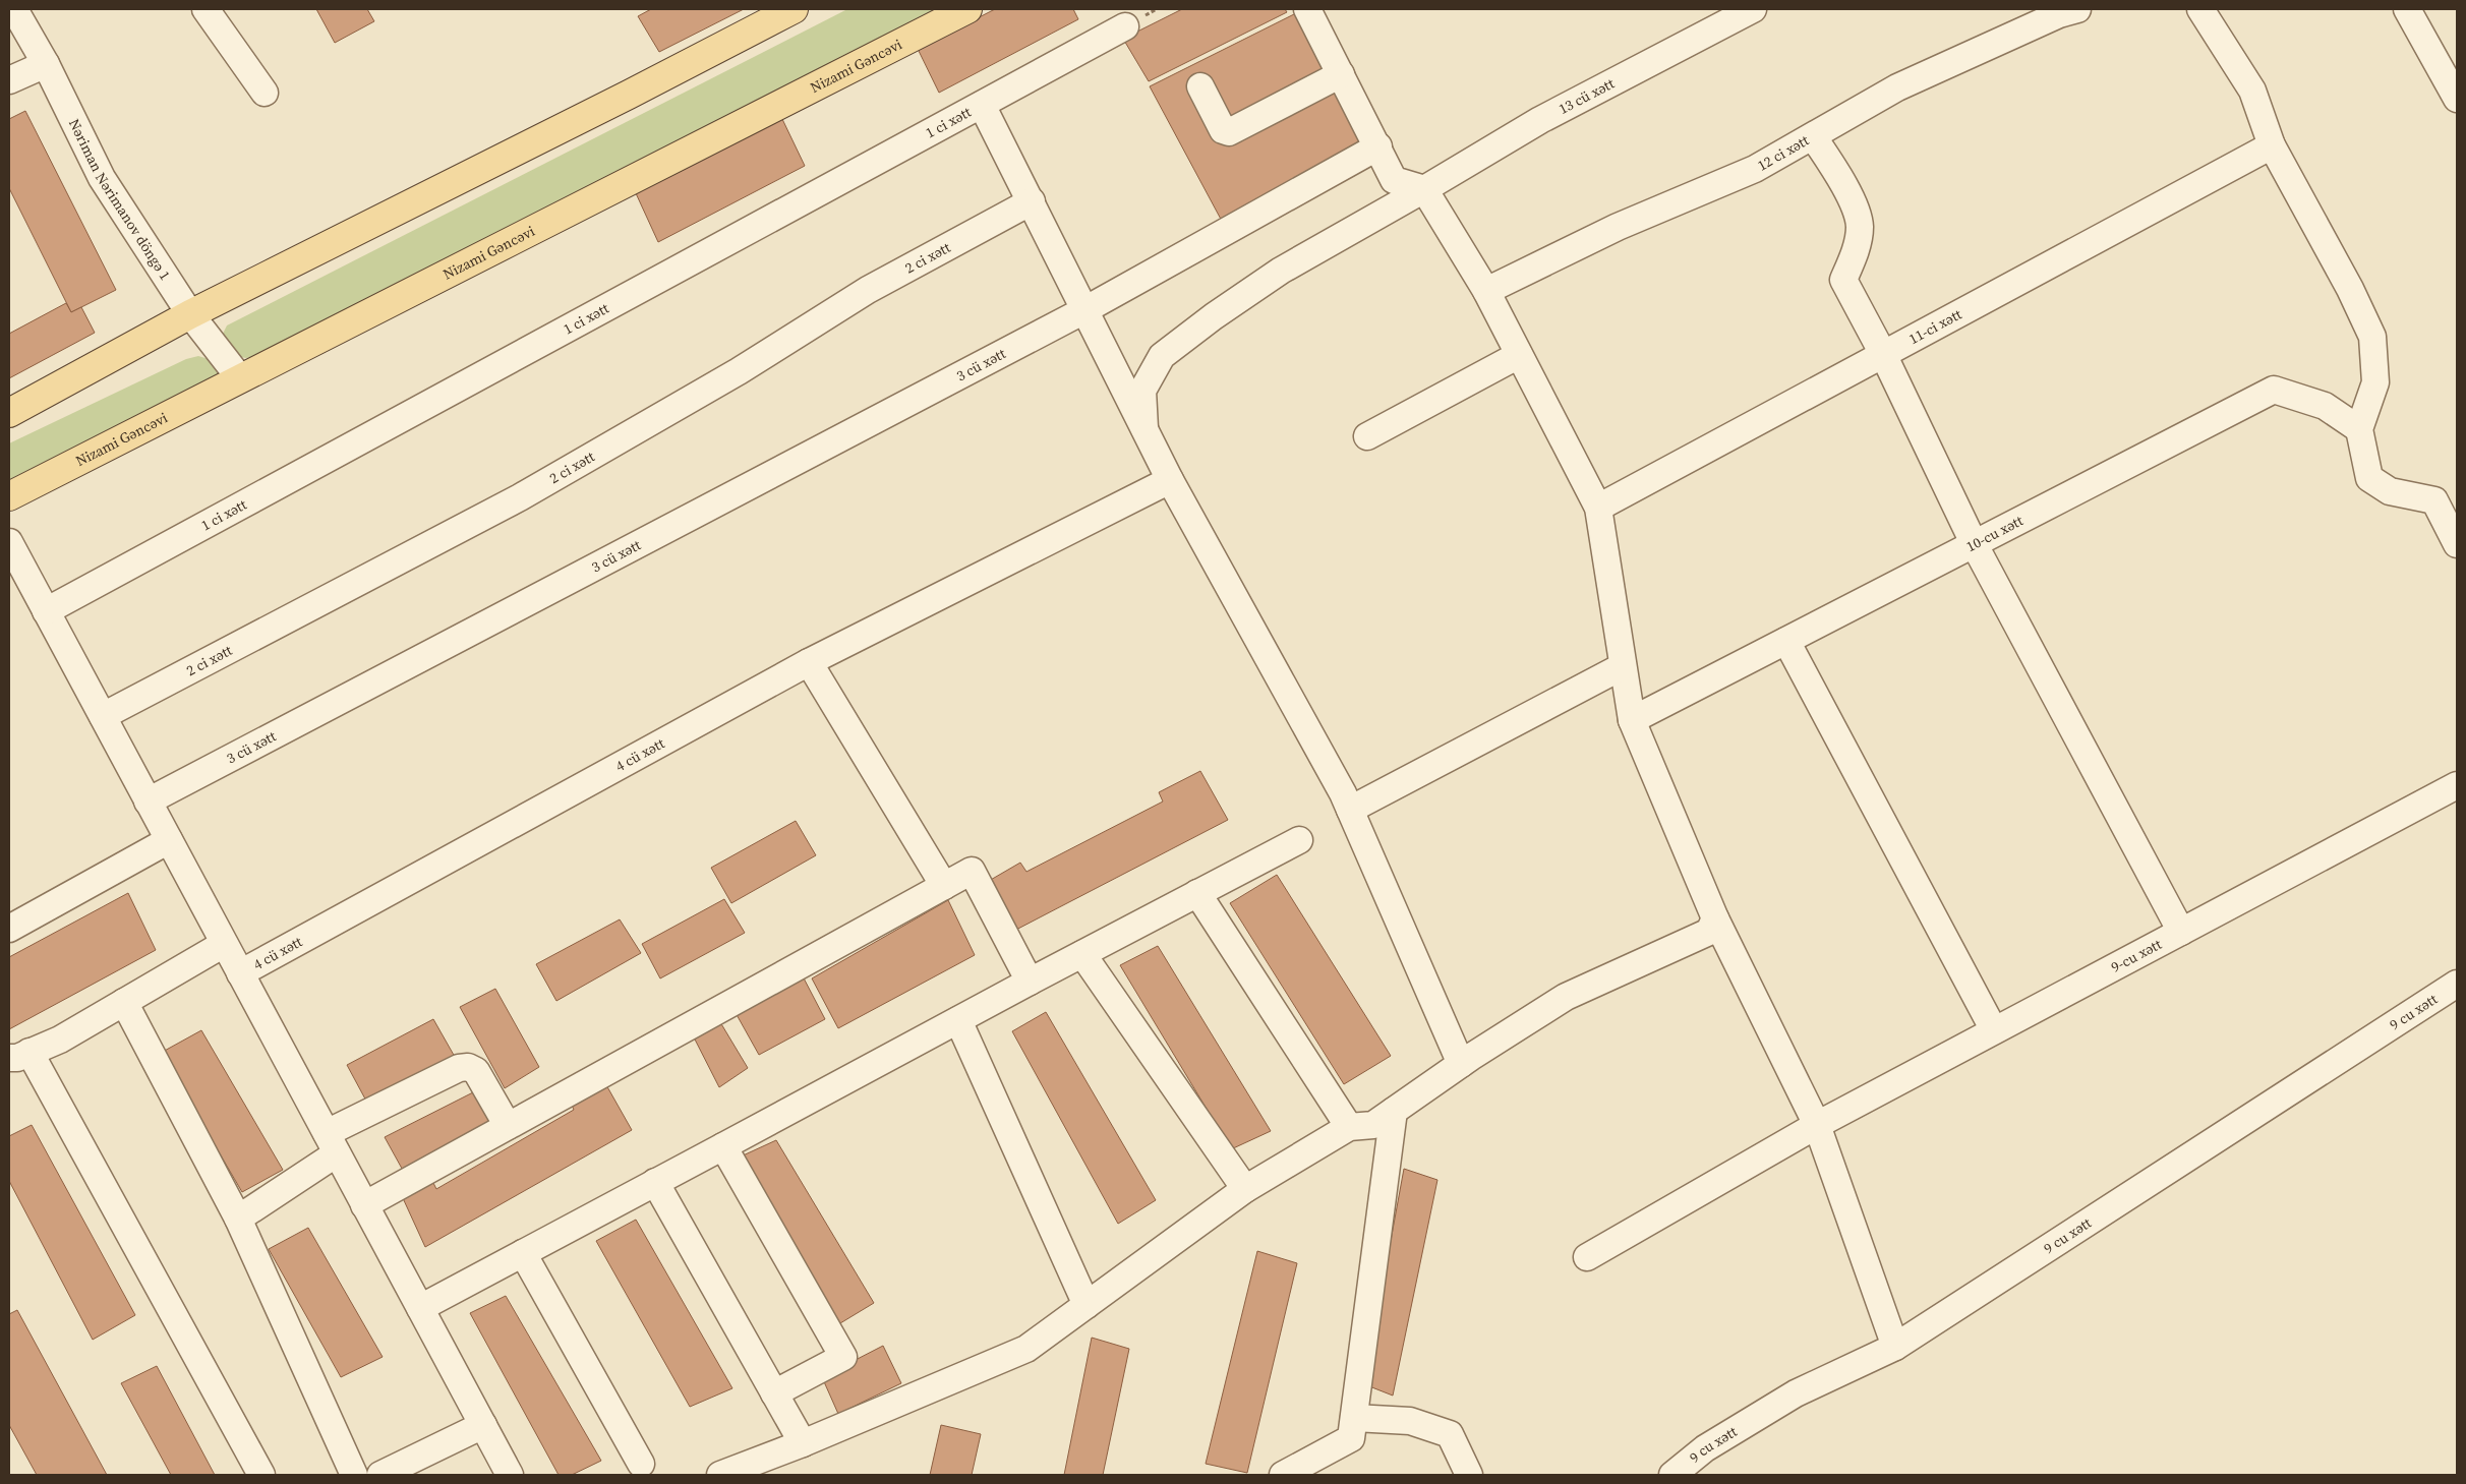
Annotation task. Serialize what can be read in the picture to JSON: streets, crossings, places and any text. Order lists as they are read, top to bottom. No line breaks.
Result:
{"streets":{"main road":["Nizami Gəncəvi"],"street":["13 cü xətt","1 ci xətt","12 ci xətt","Nəriman Nərimanov döngə 1","2 ci xətt","11-ci xətt","3 cü xətt","10-cu xətt","4 cü xətt","9-cu xətt","9 cu xətt"]},"crossings":[["Nizami Gəncəvi","Nəriman Nərimanov döngə 1"]]}
